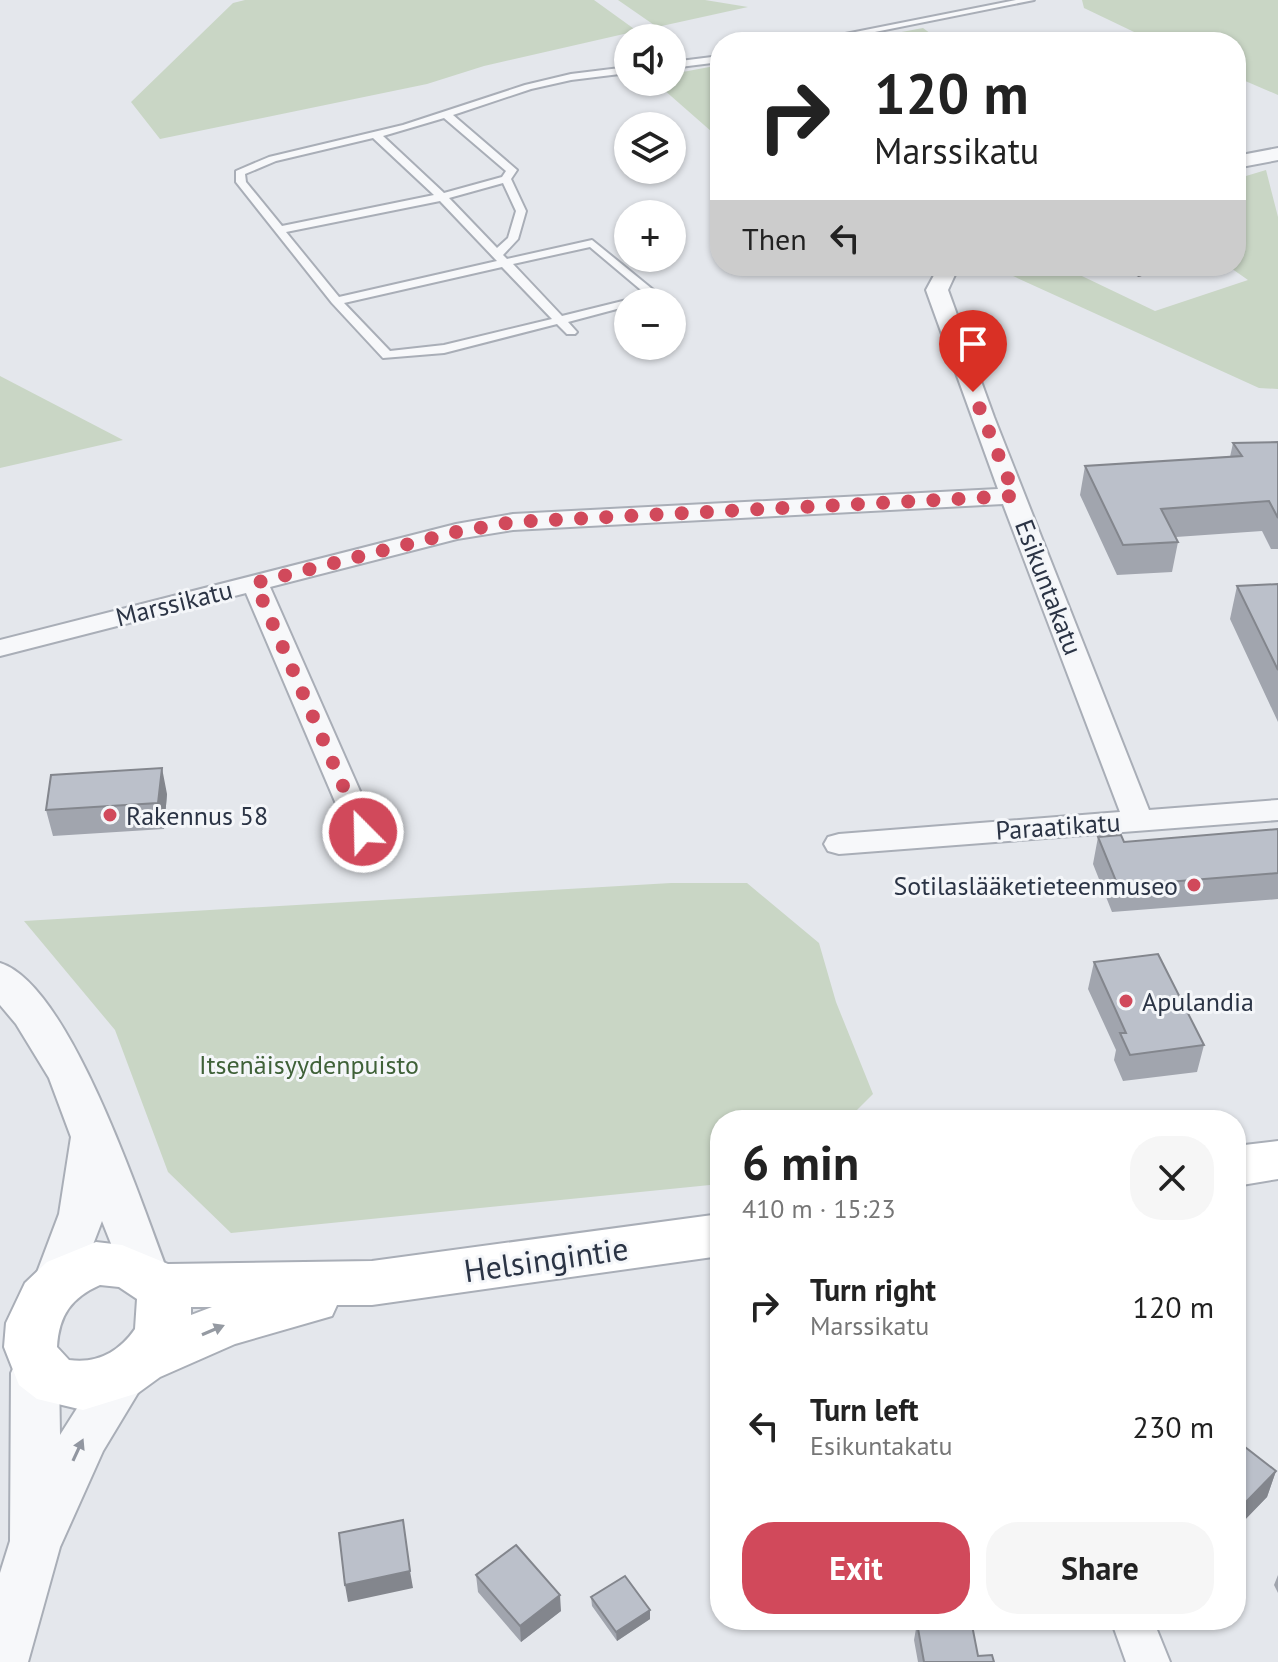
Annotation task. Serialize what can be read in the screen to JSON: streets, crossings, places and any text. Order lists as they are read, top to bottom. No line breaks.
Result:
{"streets":{"main road":["Helsingintie"],"street":["Esikuntakatu","Marssikatu","Paraatikatu"]},"crossings":[["Esikuntakatu","Marssikatu"],["Esikuntakatu","Paraatikatu"]],"parks":["Itsenäisyydenpuisto"],"places":["Rakennus 58","Sotilaslääketieteenmuseo","Apulandia"],"page":{"map_buttons":["+","−"],"turn":["120 m","Marssikatu"],"then":"Then","heading":["6 min","410 m · 15:23"],"list":[{"name":"Turn right","note":"Marssikatu","value":"120 m"},{"name":"Turn left","note":"Esikuntakatu","value":"230 m"}],"buttons":["Exit","Share"]}}
